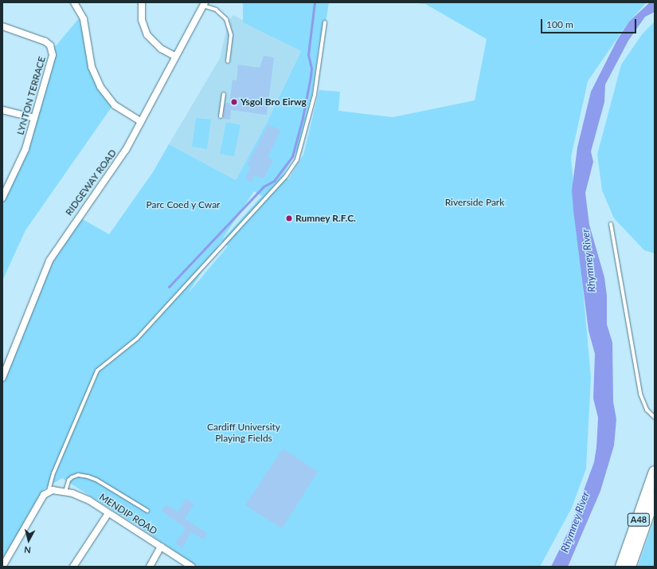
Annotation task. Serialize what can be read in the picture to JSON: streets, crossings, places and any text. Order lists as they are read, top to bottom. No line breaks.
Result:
{"streets":{"highway":["A48"],"street":["LYNTON TERRACE","RIDGEWAY ROAD","MENDIP ROAD"]},"water":["Rhymney River"],"parks":["Riverside Park","Parc Coed y Cwar","Cardiff University Playing Fields"],"places":["Ysgol Bro Eirwg","Rumney R.F.C."],"scale_bar":"100 m","north":"bottom"}
